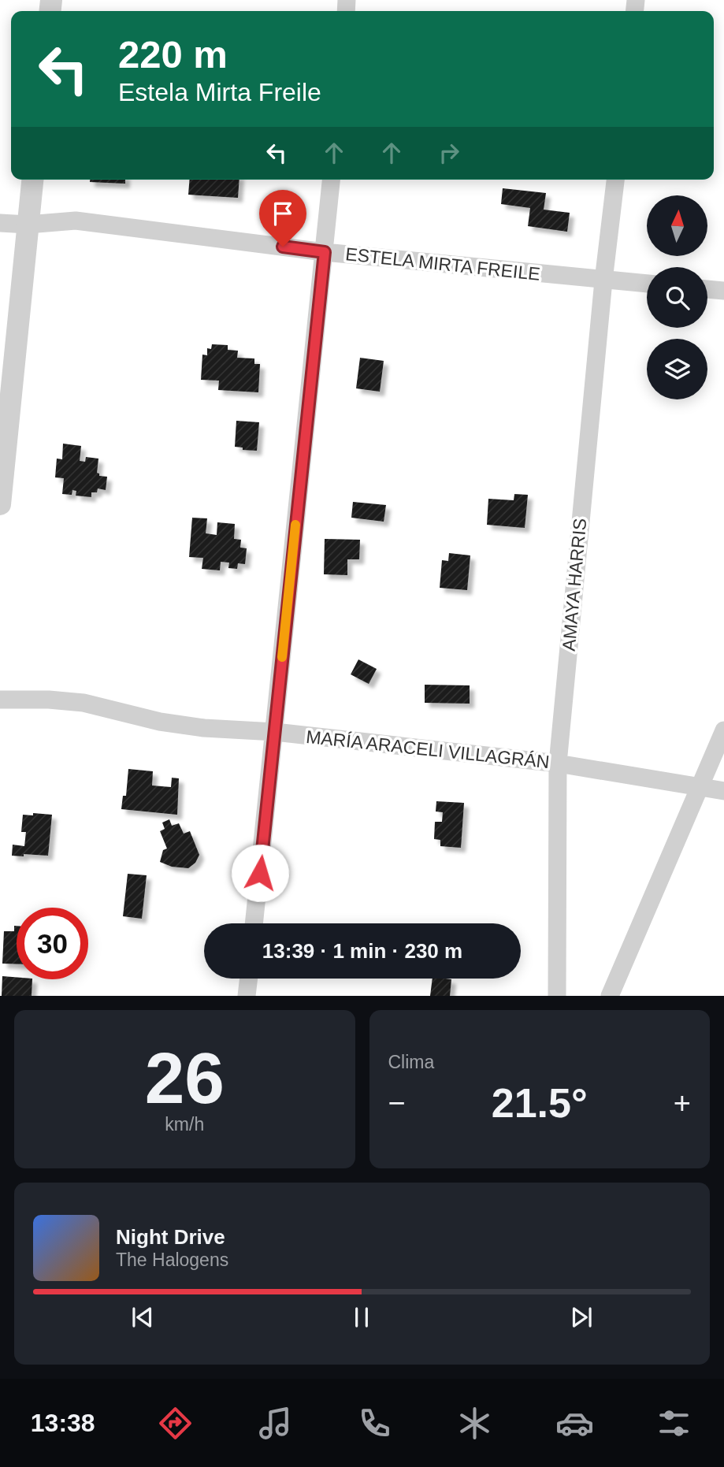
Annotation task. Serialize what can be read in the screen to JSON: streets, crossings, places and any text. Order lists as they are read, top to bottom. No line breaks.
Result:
{"streets":{"street":["ESTELA MIRTA FREILE","AMAYA HARRIS","MARÍA ARACELI VILLAGRÁN"]},"crossings":[["ESTELA MIRTA FREILE","AMAYA HARRIS"],["AMAYA HARRIS","MARÍA ARACELI VILLAGRÁN"]],"north":"top","page":{"turn":["220 m","Estela Mirta Freile"],"limit":"30","trip":"13:39 · 1 min · 230 m","tile":[["26","km/h"],"Clima"],"heat":["−","21.5°","+"],"song":["Night Drive","The Halogens"],"tabs":"13:38"}}
